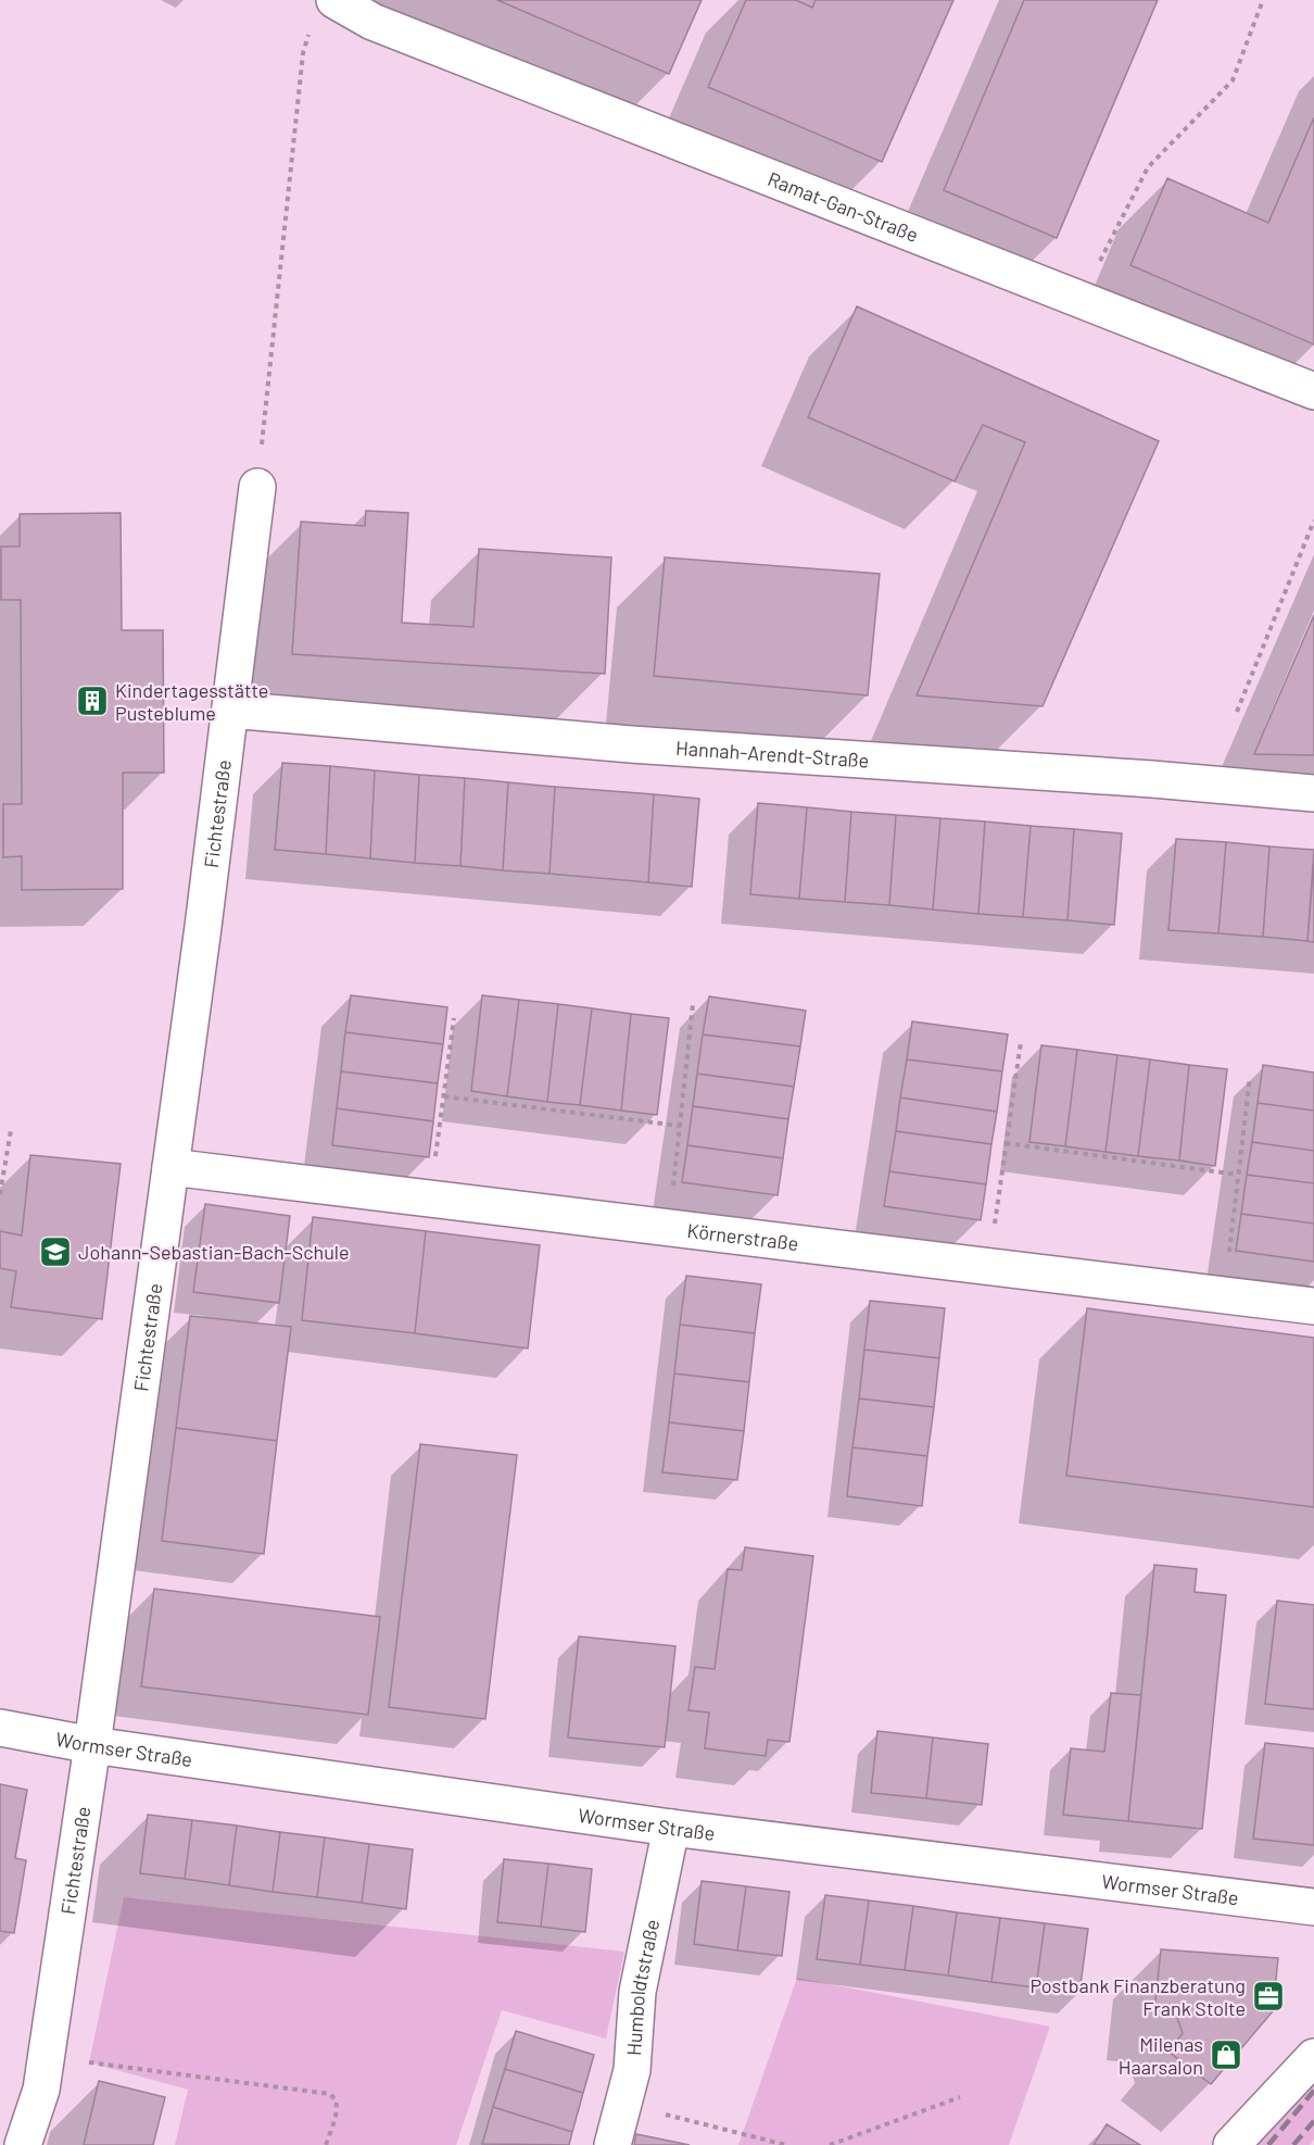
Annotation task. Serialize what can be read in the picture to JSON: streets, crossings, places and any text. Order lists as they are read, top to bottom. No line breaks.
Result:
{"streets":{"street":["Ramat-Gan-Straße","Hannah-Arendt-Straße","Fichtestraße","Körnerstraße","Wormser Straße","Humboldtstraße"]},"crossings":[["Hannah-Arendt-Straße","Fichtestraße"],["Fichtestraße","Körnerstraße"],["Fichtestraße","Wormser Straße"],["Wormser Straße","Humboldtstraße"]],"places":{"building":["Kindertagesstätte Pusteblume"],"school or university":["Johann-Sebastian-Bach-Schule"],"office":["Postbank Finanzberatung Frank Stolte"],"shop":["Milenas Haarsalon"]}}
